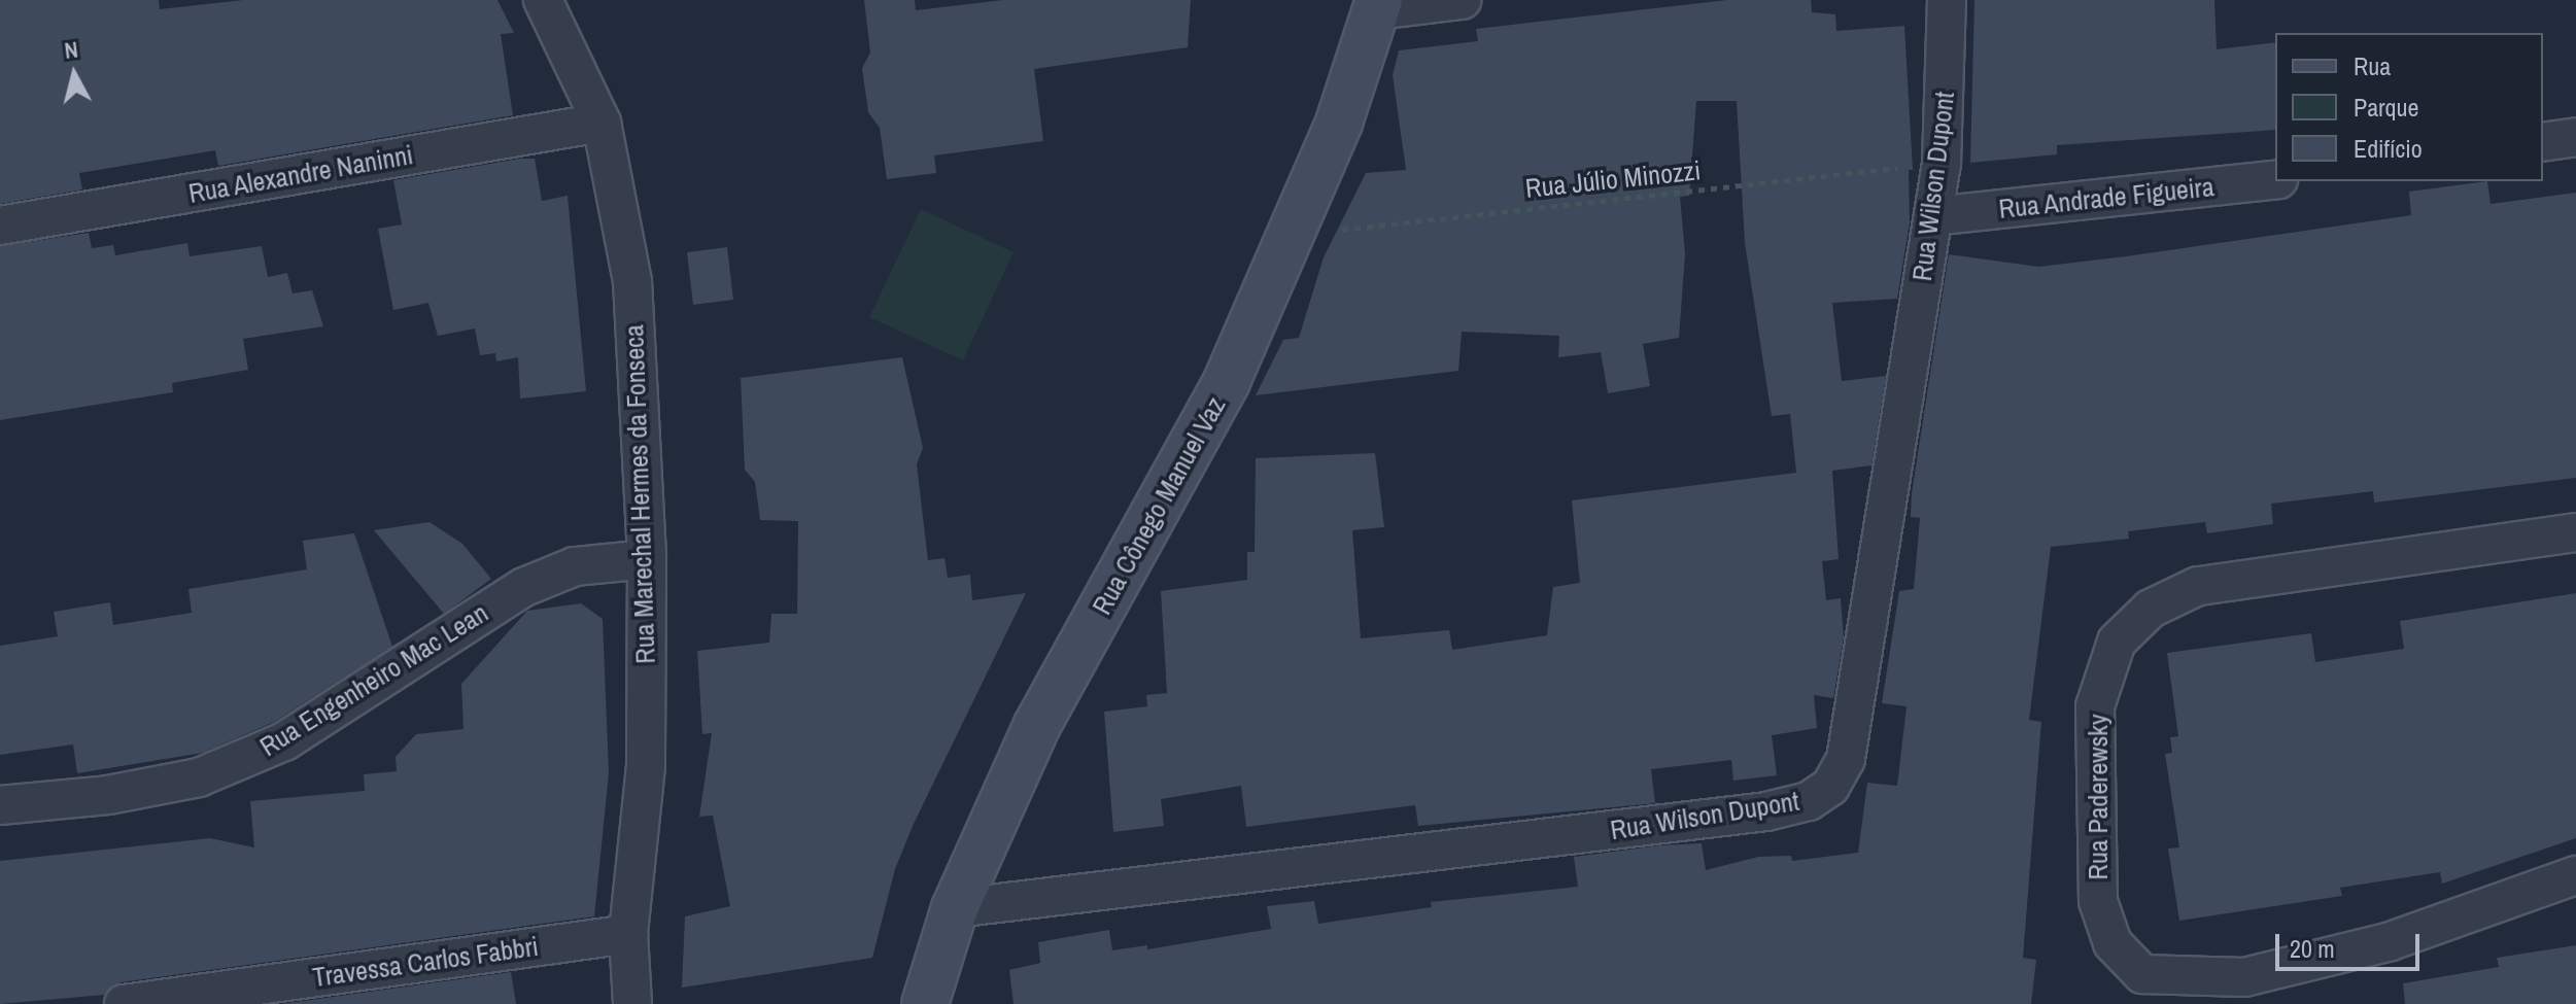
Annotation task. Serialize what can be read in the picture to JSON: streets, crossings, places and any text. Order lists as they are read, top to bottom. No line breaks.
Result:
{"streets":{"street":["Rua Alexandre Naninni","Rua Wilson Dupont","Rua Andrade Figueira","Rua Marechal Hermes da Fonseca","Rua Cônego Manuel Vaz","Rua Engenheiro Mac Lean","Rua Paderewsky","Travessa Carlos Fabbri"],"path":["Rua Júlio Minozzi"]},"crossings":[["Rua Alexandre Naninni","Rua Marechal Hermes da Fonseca"],["Rua Júlio Minozzi","Rua Wilson Dupont"],["Rua Júlio Minozzi","Rua Cônego Manuel Vaz"],["Rua Wilson Dupont","Rua Andrade Figueira"],["Rua Wilson Dupont","Rua Cônego Manuel Vaz"],["Rua Marechal Hermes da Fonseca","Rua Engenheiro Mac Lean"],["Rua Marechal Hermes da Fonseca","Travessa Carlos Fabbri"]],"legend":["Rua","Parque","Edifício"],"scale_bar":"20 m","north":"top"}
